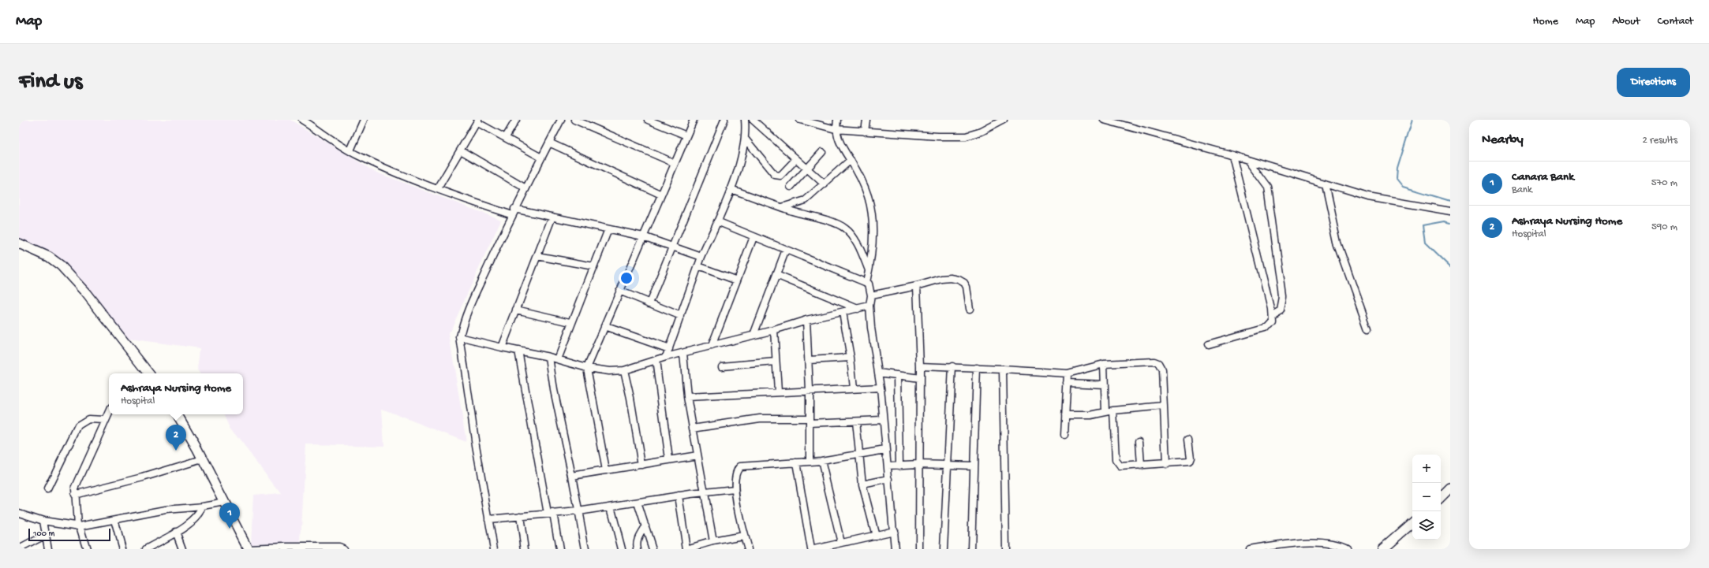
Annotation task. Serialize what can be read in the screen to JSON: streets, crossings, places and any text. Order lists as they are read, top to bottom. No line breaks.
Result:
{"scale_bar":"100 m","page":{"header":"Map","nav":["Home","Map","About","Contact"],"buttons":"Directions","title":"Find us","heading":["Nearby","2 results"],"list":[{"mark":"1","name":"Canara Bank","note":"Bank","value":"570 m"},{"mark":"2","name":"Ashraya Nursing Home","note":"Hospital","value":"590 m"}],"popup":["Ashraya Nursing Home","Hospital"],"pins":["2","1"],"map_buttons":["+","−"],"scale":"100 m"}}
